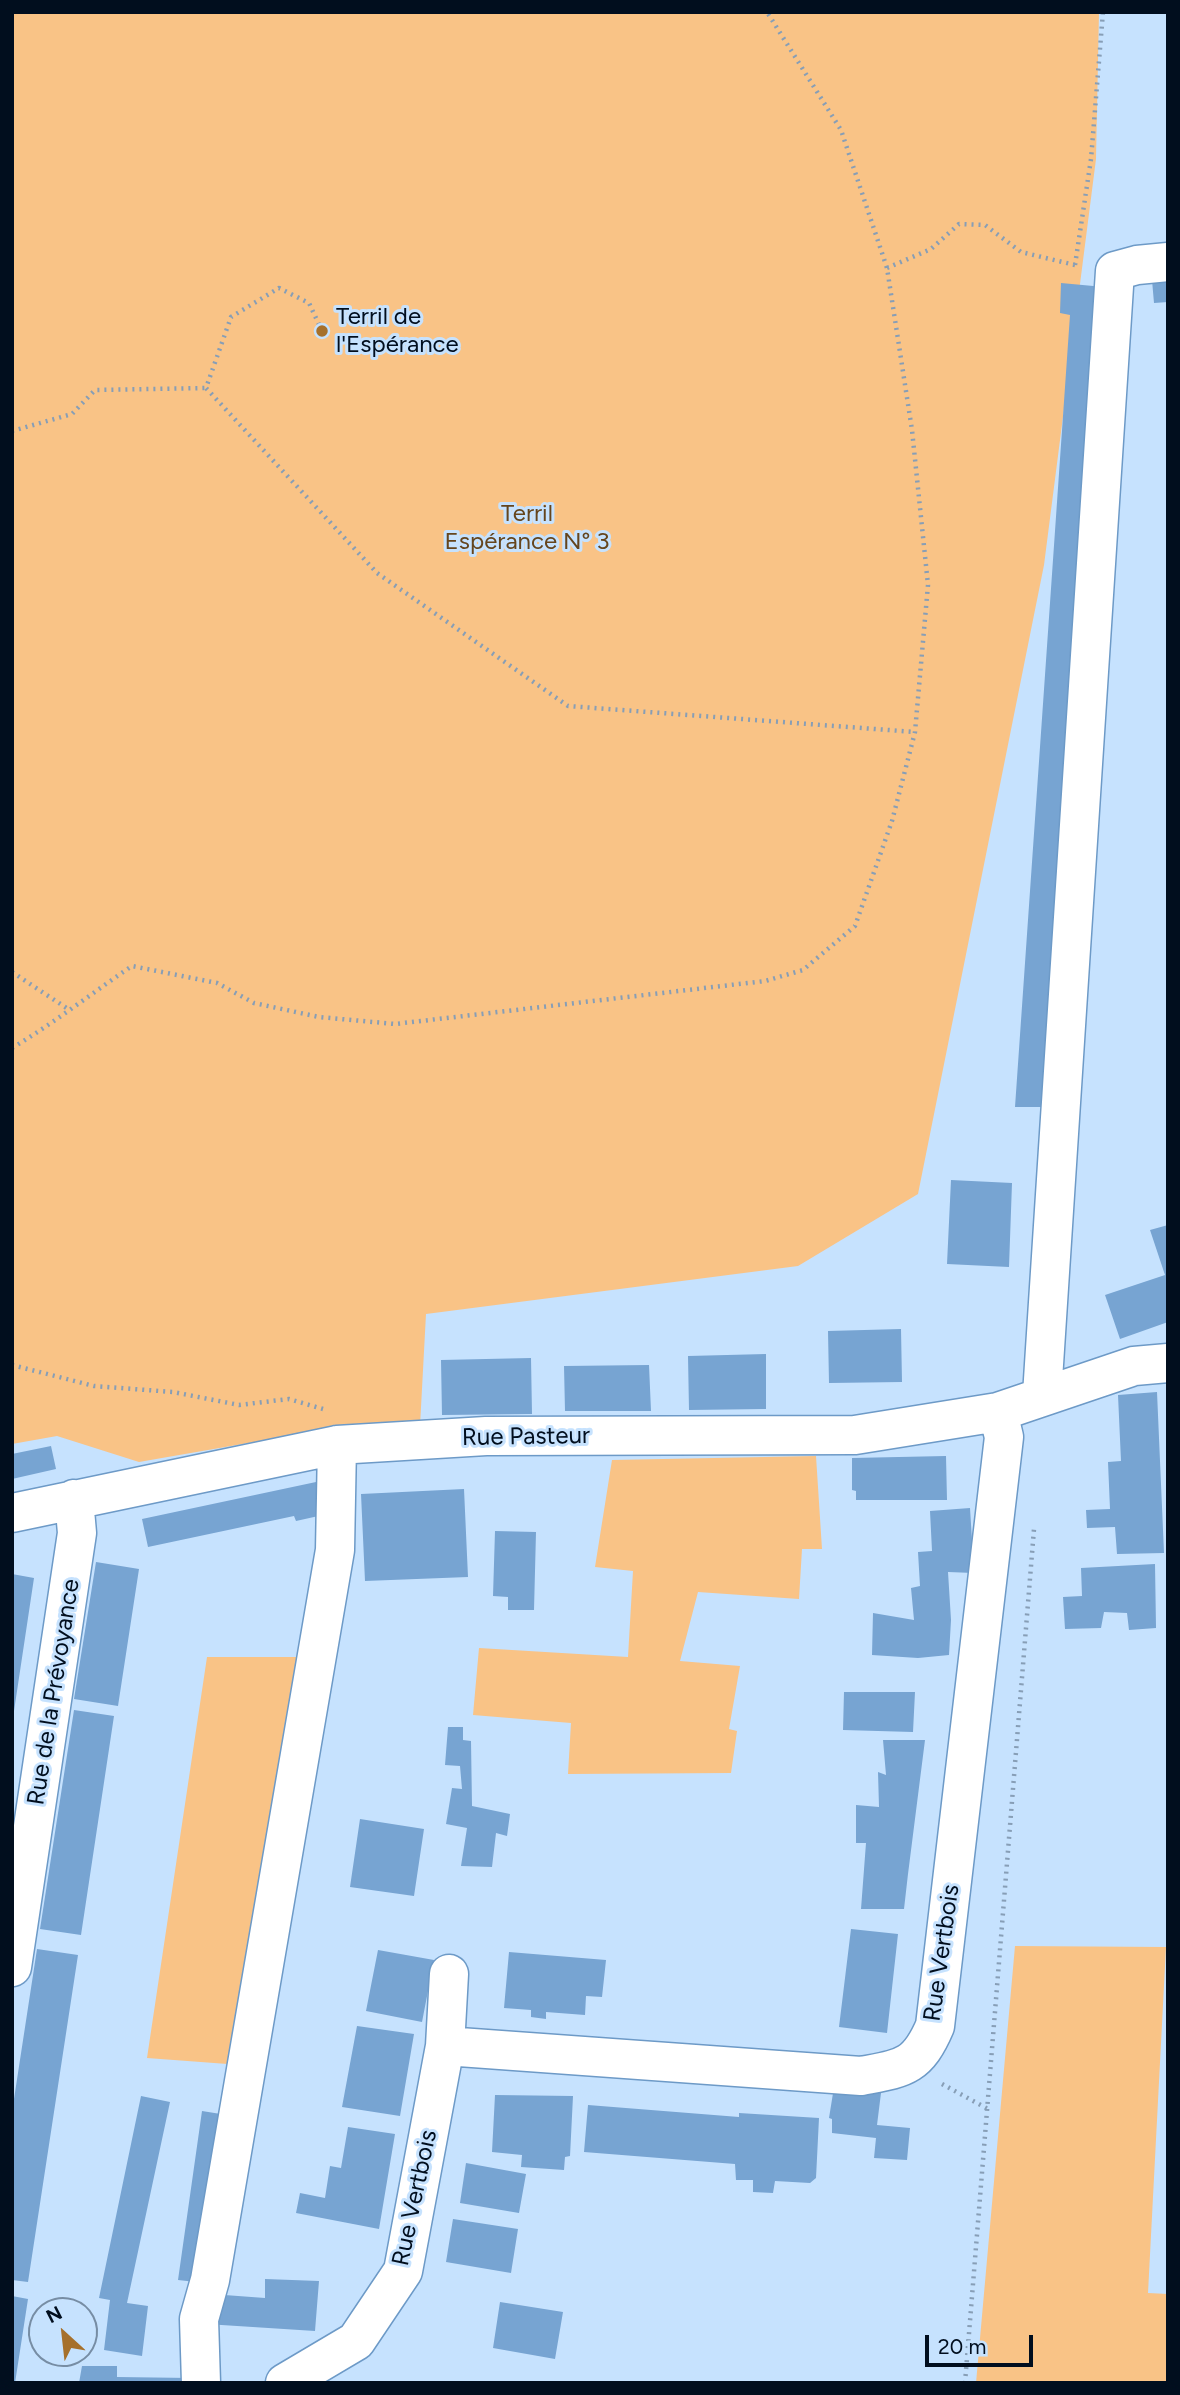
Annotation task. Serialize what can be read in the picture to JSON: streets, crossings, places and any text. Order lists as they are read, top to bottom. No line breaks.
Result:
{"streets":{"street":["Rue Pasteur","Rue de la Prévoyance","Rue Vertbois"]},"crossings":[["Rue Pasteur","Rue de la Prévoyance"],["Rue Pasteur","Rue Vertbois"]],"parks":["Terril Espérance N° 3"],"places":["Terril de l'Espérance"],"scale_bar":"20 m","north":"top left"}
